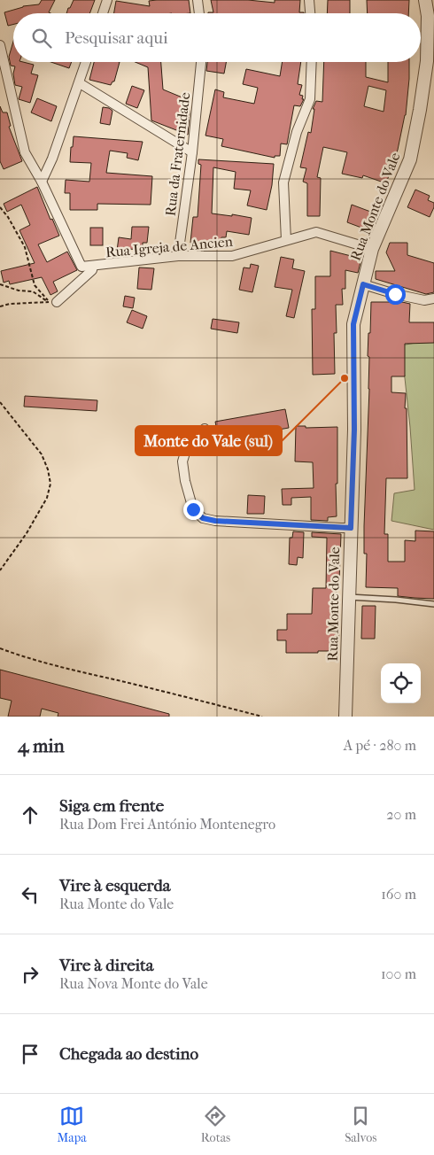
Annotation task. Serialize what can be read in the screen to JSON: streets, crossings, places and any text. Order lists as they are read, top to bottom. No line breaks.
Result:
{"streets":{"street":["Rua da Fraternidade","Rua Monte do Vale","Rua Igreja de Ancien"]},"crossings":[["Rua da Fraternidade","Rua Igreja de Ancien"],["Rua Monte do Vale","Rua Igreja de Ancien"]],"places":["Monte do Vale (sul)"],"page":{"search":"Pesquisar aqui","heading":["4 min","A pé · 280 m"],"list":[["Siga em frente","Rua Dom Frei António Montenegro","20 m"],["Vire à esquerda","Rua Monte do Vale","160 m"],["Vire à direita","Rua Nova Monte do Vale","100 m"],"Chegada ao destino"],"nav":["Mapa","Rotas","Salvos"]}}
